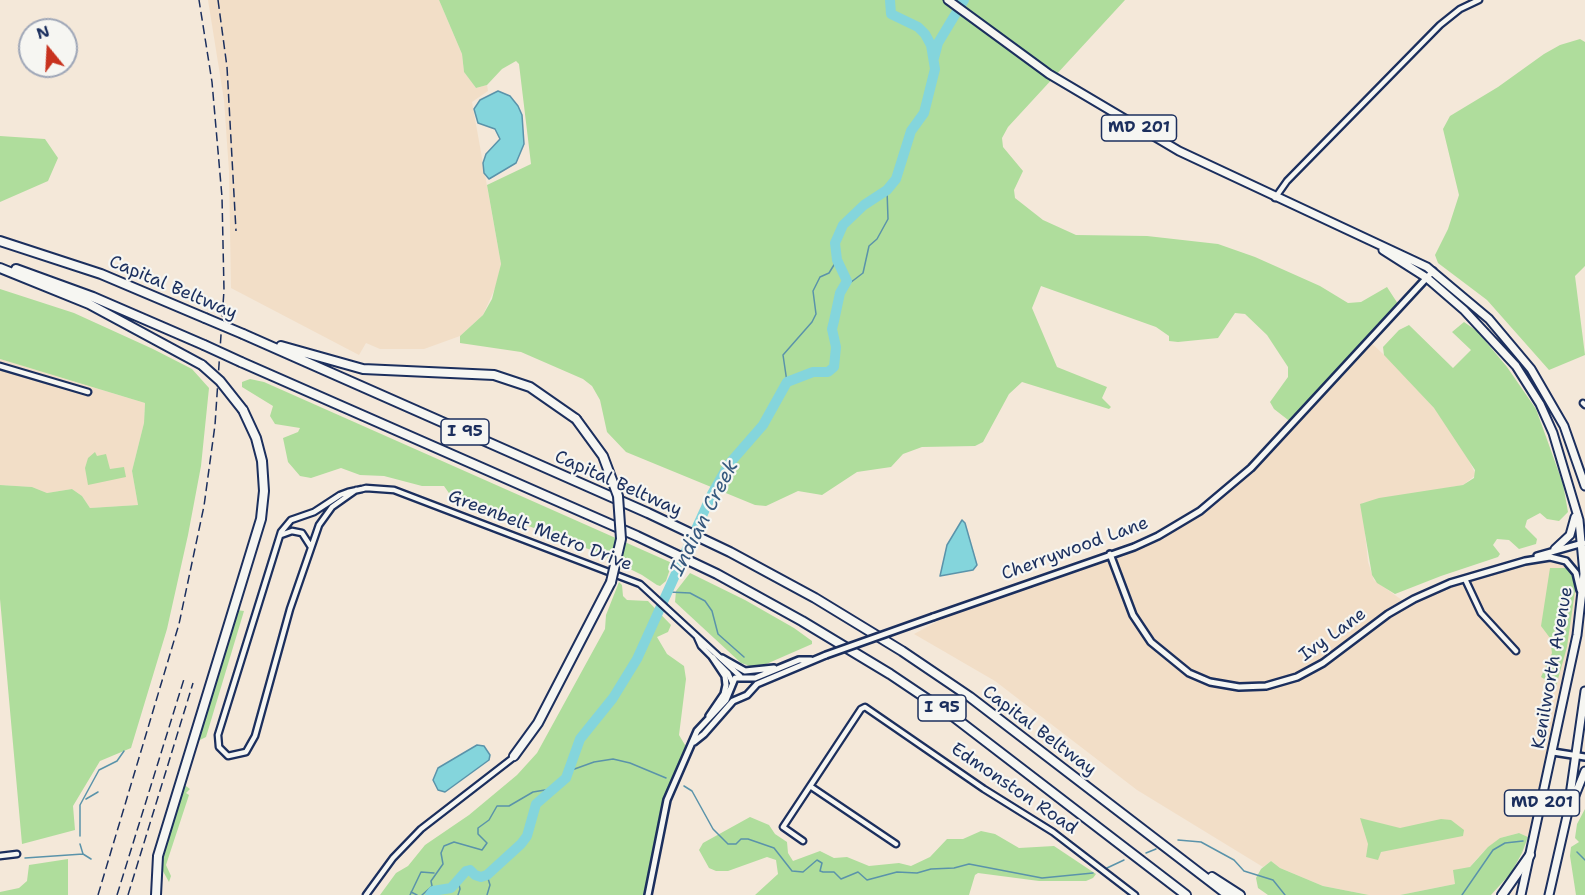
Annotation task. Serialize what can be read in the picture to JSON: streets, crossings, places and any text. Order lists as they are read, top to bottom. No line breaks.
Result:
{"streets":{"highway":["Capital Beltway","I 95"],"main road":["MD 201","Kenilworth Avenue"],"street":["Greenbelt Metro Drive","Cherrywood Lane","Ivy Lane","Edmonston Road"]},"crossings":[["MD 201","Cherrywood Lane"],["MD 201","Kenilworth Avenue"],["Greenbelt Metro Drive","Cherrywood Lane"],["Cherrywood Lane","Ivy Lane"],["Cherrywood Lane","Kenilworth Avenue"],["Ivy Lane","Kenilworth Avenue"]],"water":["Indian Creek"],"north":"top"}
